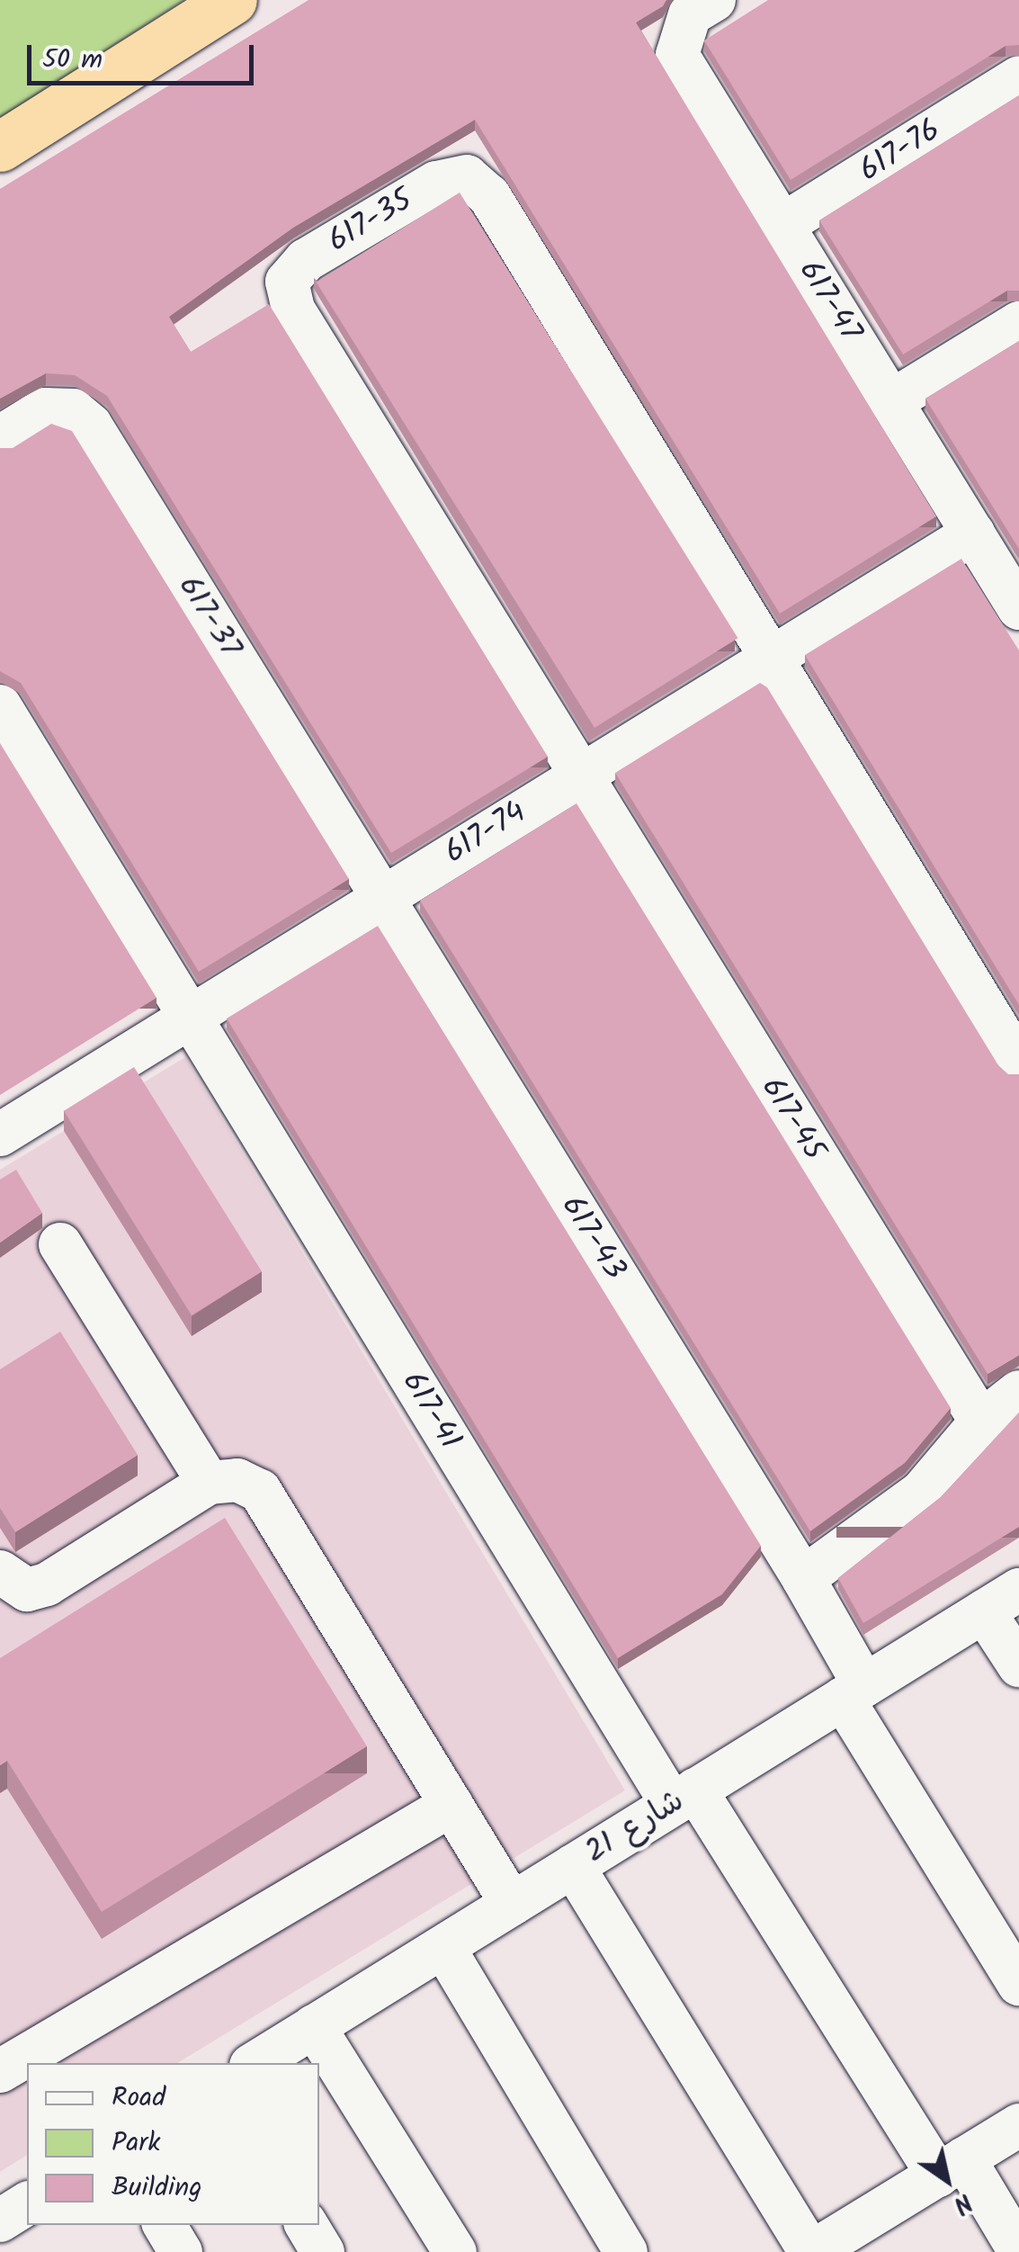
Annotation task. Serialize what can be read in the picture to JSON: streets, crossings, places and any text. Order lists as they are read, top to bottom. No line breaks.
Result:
{"streets":{"street":["617-76","617-35","617-47","617-37","617-74","617-45","617-43","617-41","شارع 21"]},"crossings":[["617-76","617-47"],["617-35","617-74"],["617-35","617-45"],["617-47","617-74"],["617-37","617-74"],["617-37","617-43"],["617-74","617-45"],["617-74","617-43"],["617-74","617-41"],["617-43","شارع 21"],["617-41","شارع 21"]],"legend":["Road","Park","Building"],"scale_bar":"50 m","north":"bottom right"}
